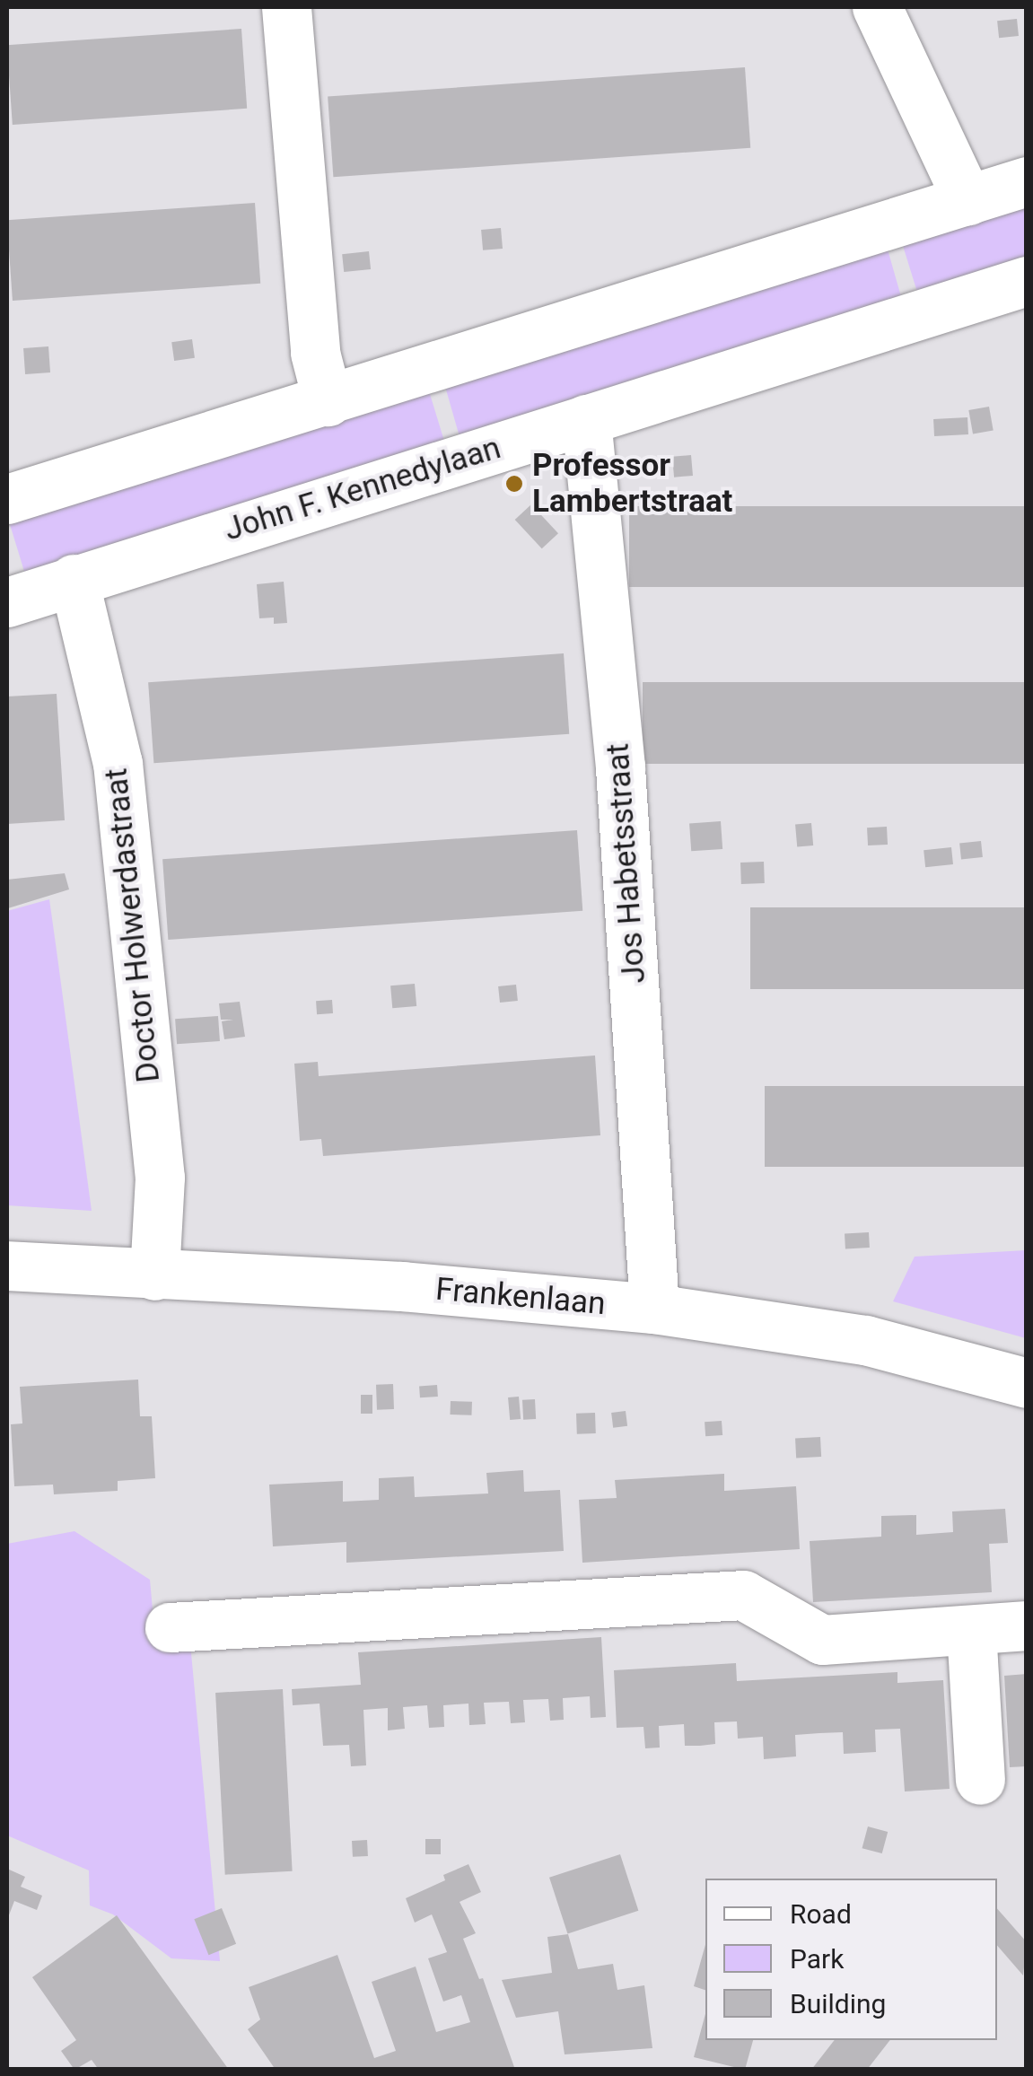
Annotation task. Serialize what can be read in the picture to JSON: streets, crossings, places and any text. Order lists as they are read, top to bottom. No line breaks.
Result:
{"streets":{"street":["John F. Kennedylaan","Jos Habetsstraat","Doctor Holwerdastraat","Frankenlaan"]},"crossings":[["John F. Kennedylaan","Jos Habetsstraat"],["John F. Kennedylaan","Doctor Holwerdastraat"],["Jos Habetsstraat","Frankenlaan"],["Doctor Holwerdastraat","Frankenlaan"]],"places":["Professor Lambertstraat"],"legend":["Road","Park","Building"]}
